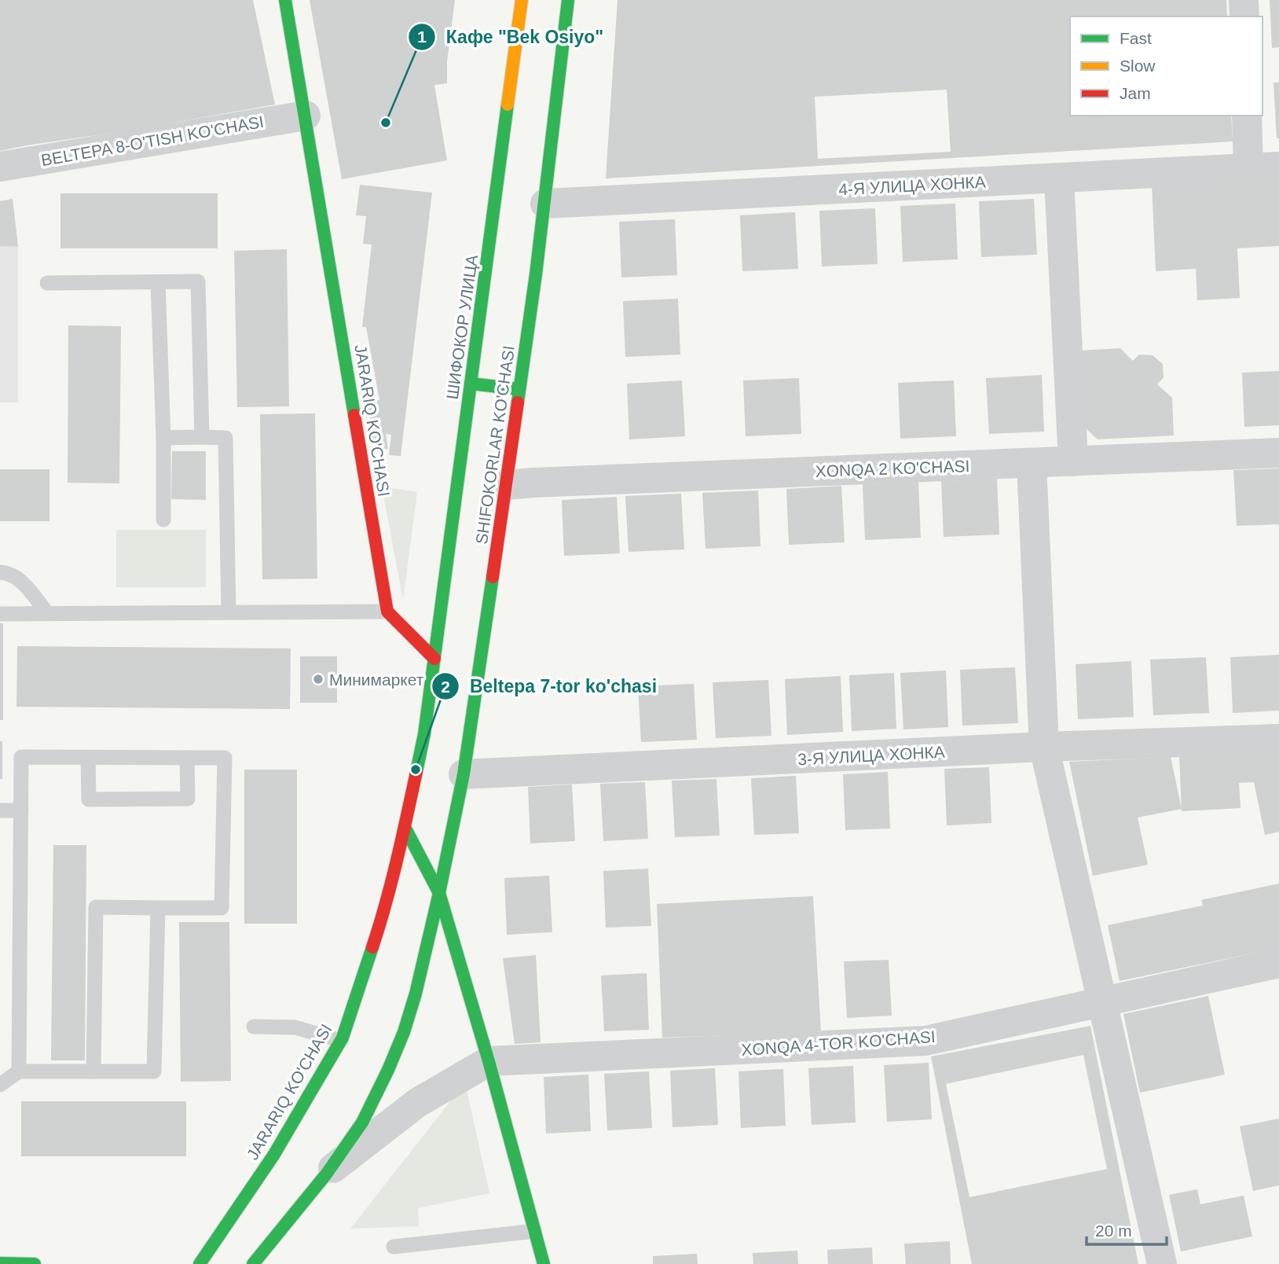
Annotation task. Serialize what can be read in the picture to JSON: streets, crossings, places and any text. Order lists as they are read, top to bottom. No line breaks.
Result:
{"streets":{"main road":["ШИФОКОР УЛИЦА","JARARIQ KO'CHASI","SHIFOKORLAR KO'CHASI"],"street":["BELTEPA 8-O'TISH KO'CHASI","4-Я УЛИЦА ХОНКА","XONQA 2 KO'CHASI","3-Я УЛИЦА ХОНКА","XONQA 4-TOR KO'CHASI"]},"crossings":[["BELTEPA 8-O'TISH KO'CHASI","JARARIQ KO'CHASI"],["4-Я УЛИЦА ХОНКА","SHIFOKORLAR KO'CHASI"],["ШИФОКОР УЛИЦА","JARARIQ KO'CHASI"],["SHIFOKORLAR KO'CHASI","XONQA 2 KO'CHASI"],["SHIFOKORLAR KO'CHASI","3-Я УЛИЦА ХОНКА"]],"places":["Кафе \"Bek Osiyo\"","Минимаркет","Beltepa 7-tor ko'chasi"],"legend":["Fast","Slow","Jam"],"scale_bar":"20 m"}
